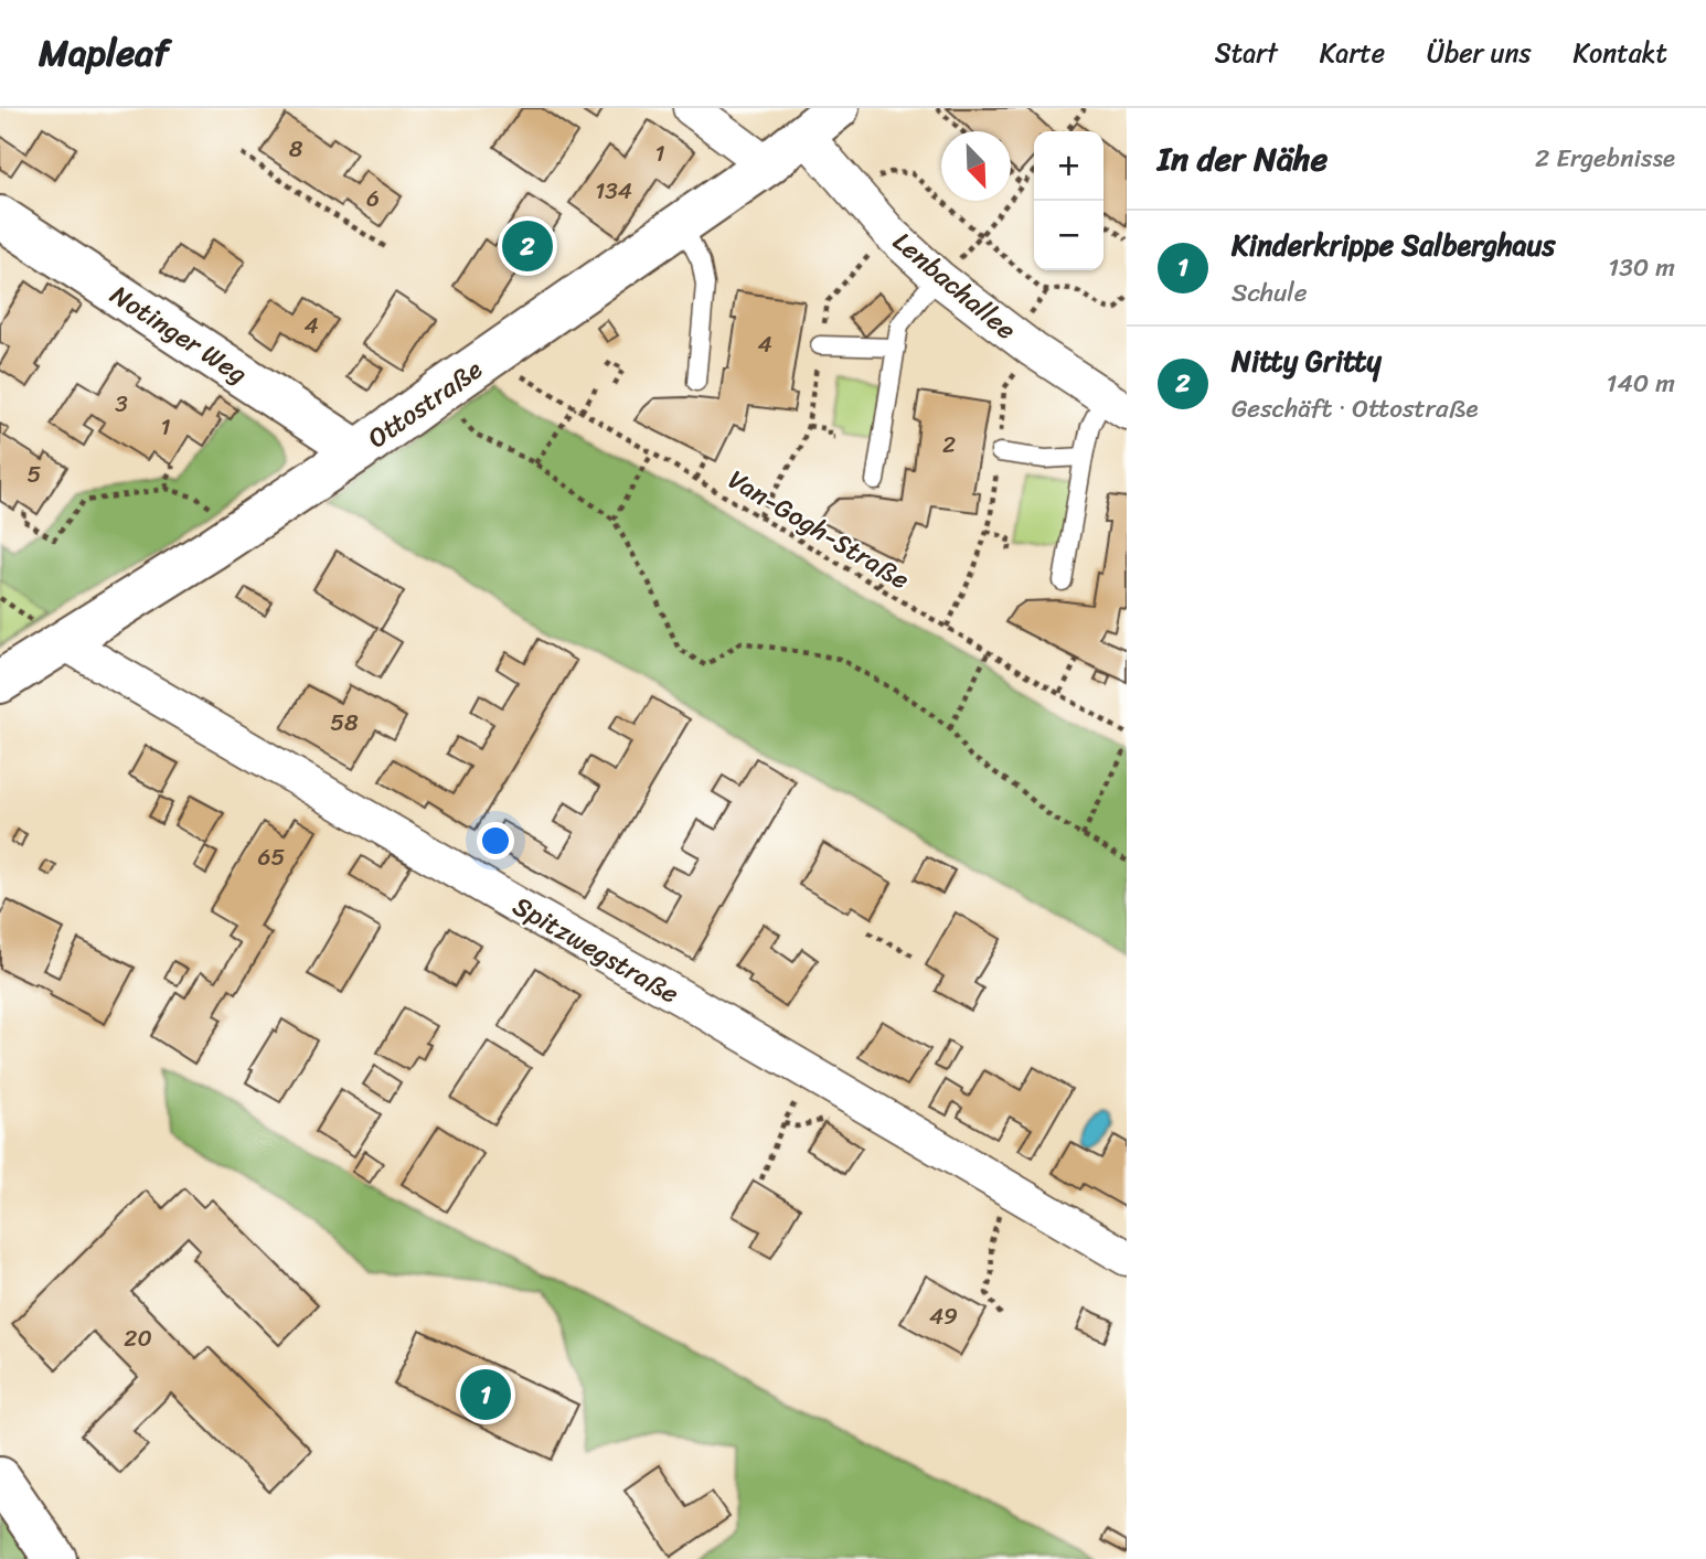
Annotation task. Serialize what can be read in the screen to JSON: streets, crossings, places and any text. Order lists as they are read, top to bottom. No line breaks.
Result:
{"streets":{"street":["Lenbachallee","Notinger Weg","Ottostraße","Spitzwegstraße"],"path":["Van-Gogh-Straße"]},"crossings":[["Lenbachallee","Ottostraße"],["Notinger Weg","Ottostraße"],["Ottostraße","Van-Gogh-Straße"],["Ottostraße","Spitzwegstraße"]],"house_numbers":["8","1","134","6","4","4","3","1","2","5","58","65","49","20"],"north":"bottom right","page":{"header":"Mapleaf","nav":["Start","Karte","Über uns","Kontakt"],"heading":["In der Nähe","2 Ergebnisse"],"map_buttons":["+","−"],"list":[{"mark":"1","name":"Kinderkrippe Salberghaus","note":"Schule","value":"130 m"},{"mark":"2","name":"Nitty Gritty","note":"Geschäft · Ottostraße","value":"140 m"}],"pins":["2","1"]}}
